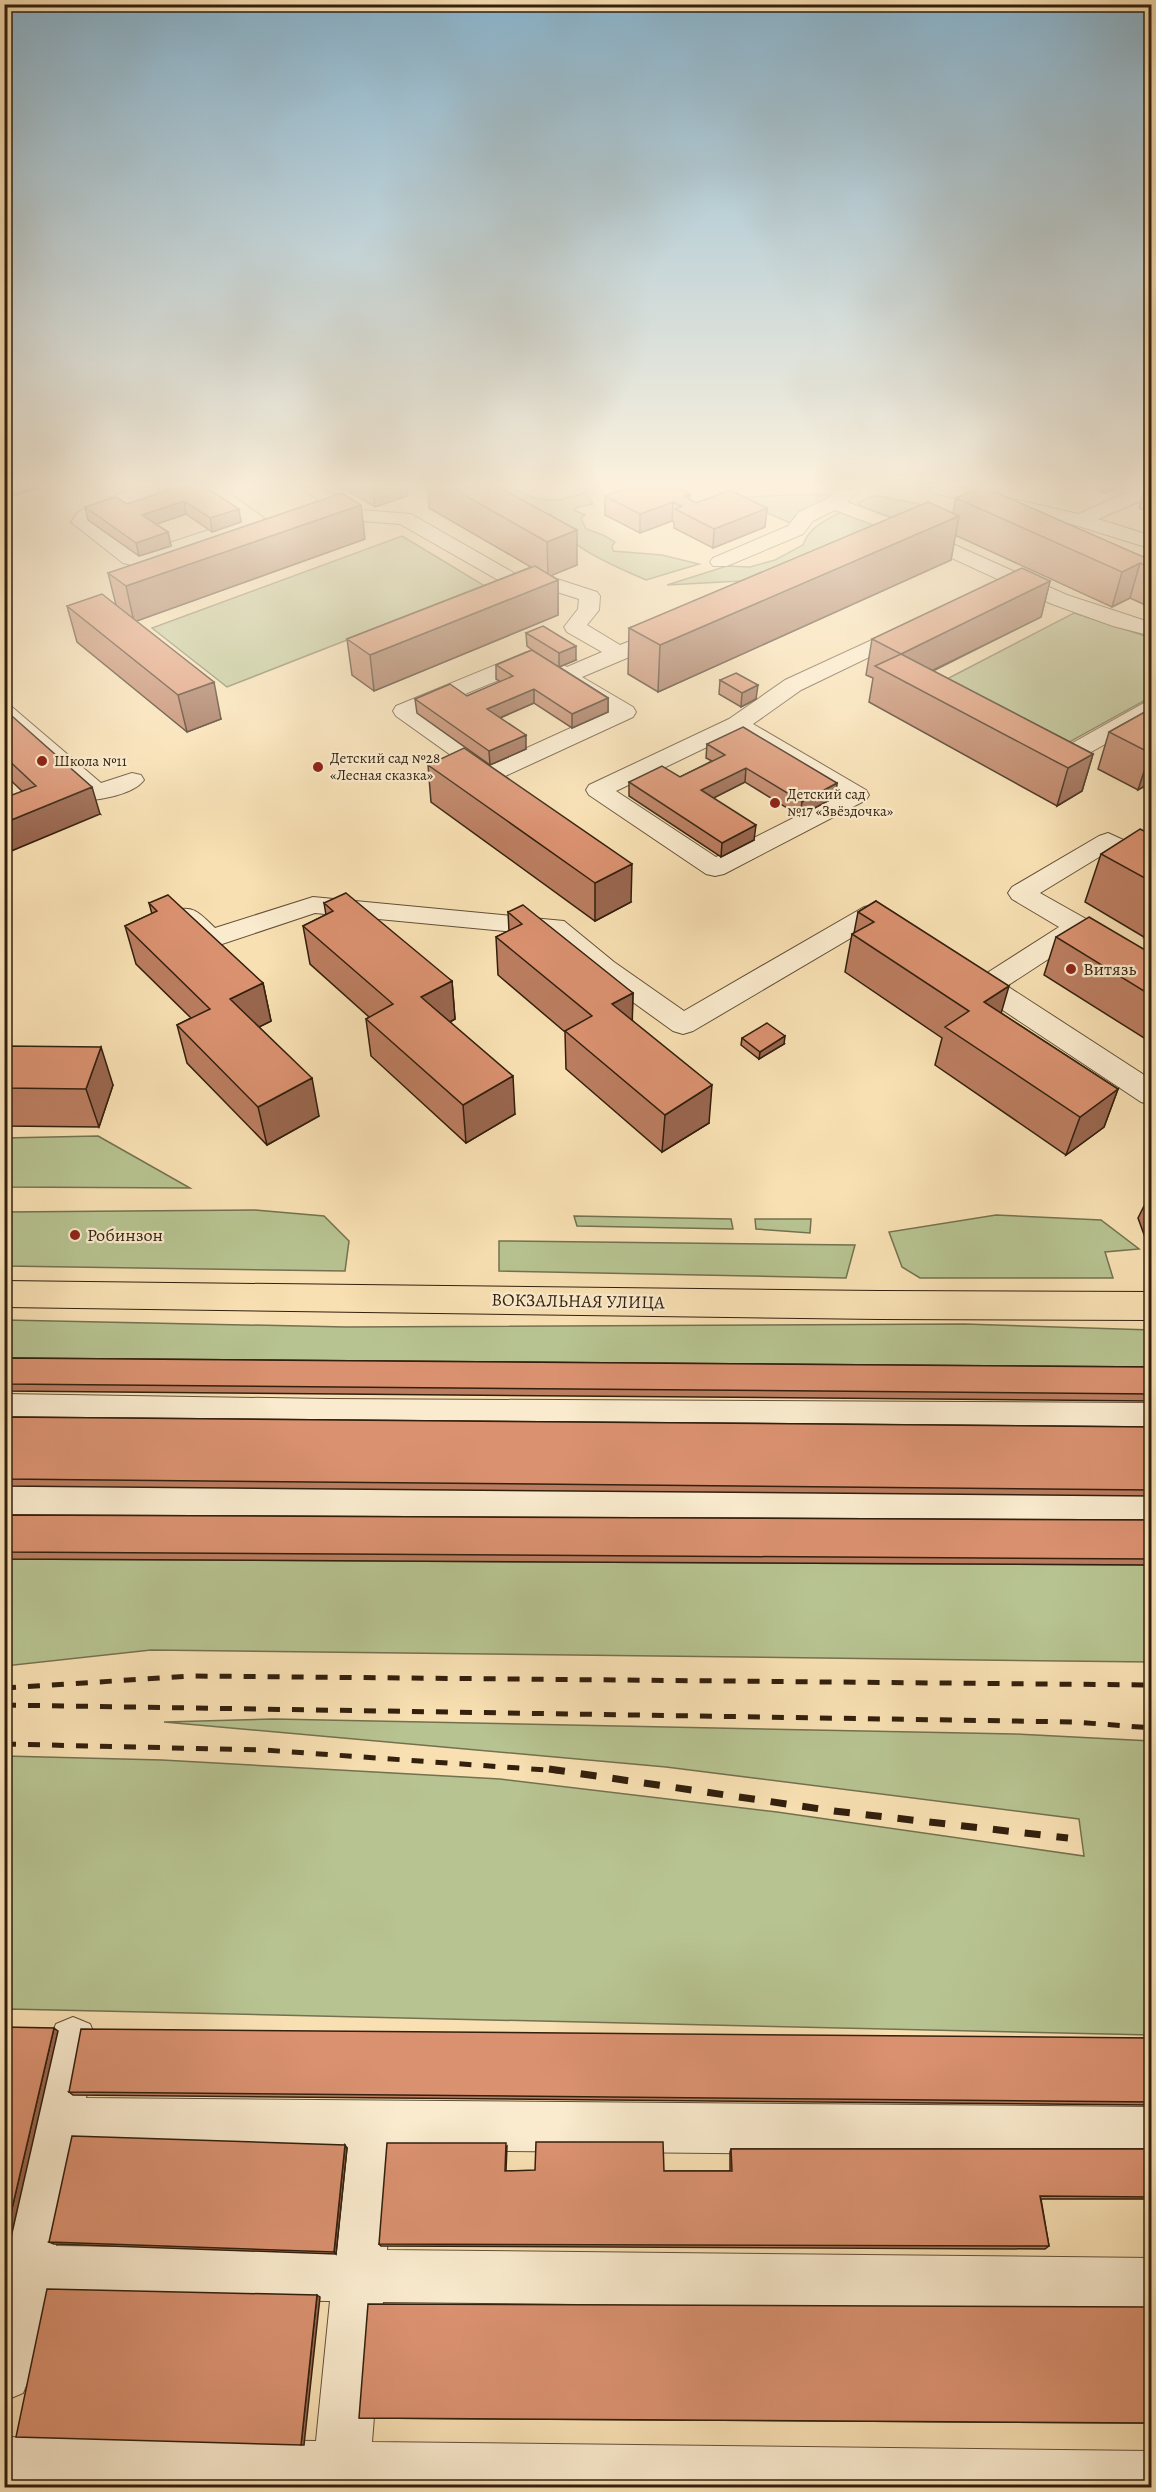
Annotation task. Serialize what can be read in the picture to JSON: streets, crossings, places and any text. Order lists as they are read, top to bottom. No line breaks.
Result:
{"streets":{"main road":["ВОКЗАЛЬНАЯ УЛИЦА"]},"places":["Школа №11","Детский сад №28 «Лесная сказка»","Детский сад №17 «Звёздочка»","Витязь","Робинзон"]}
